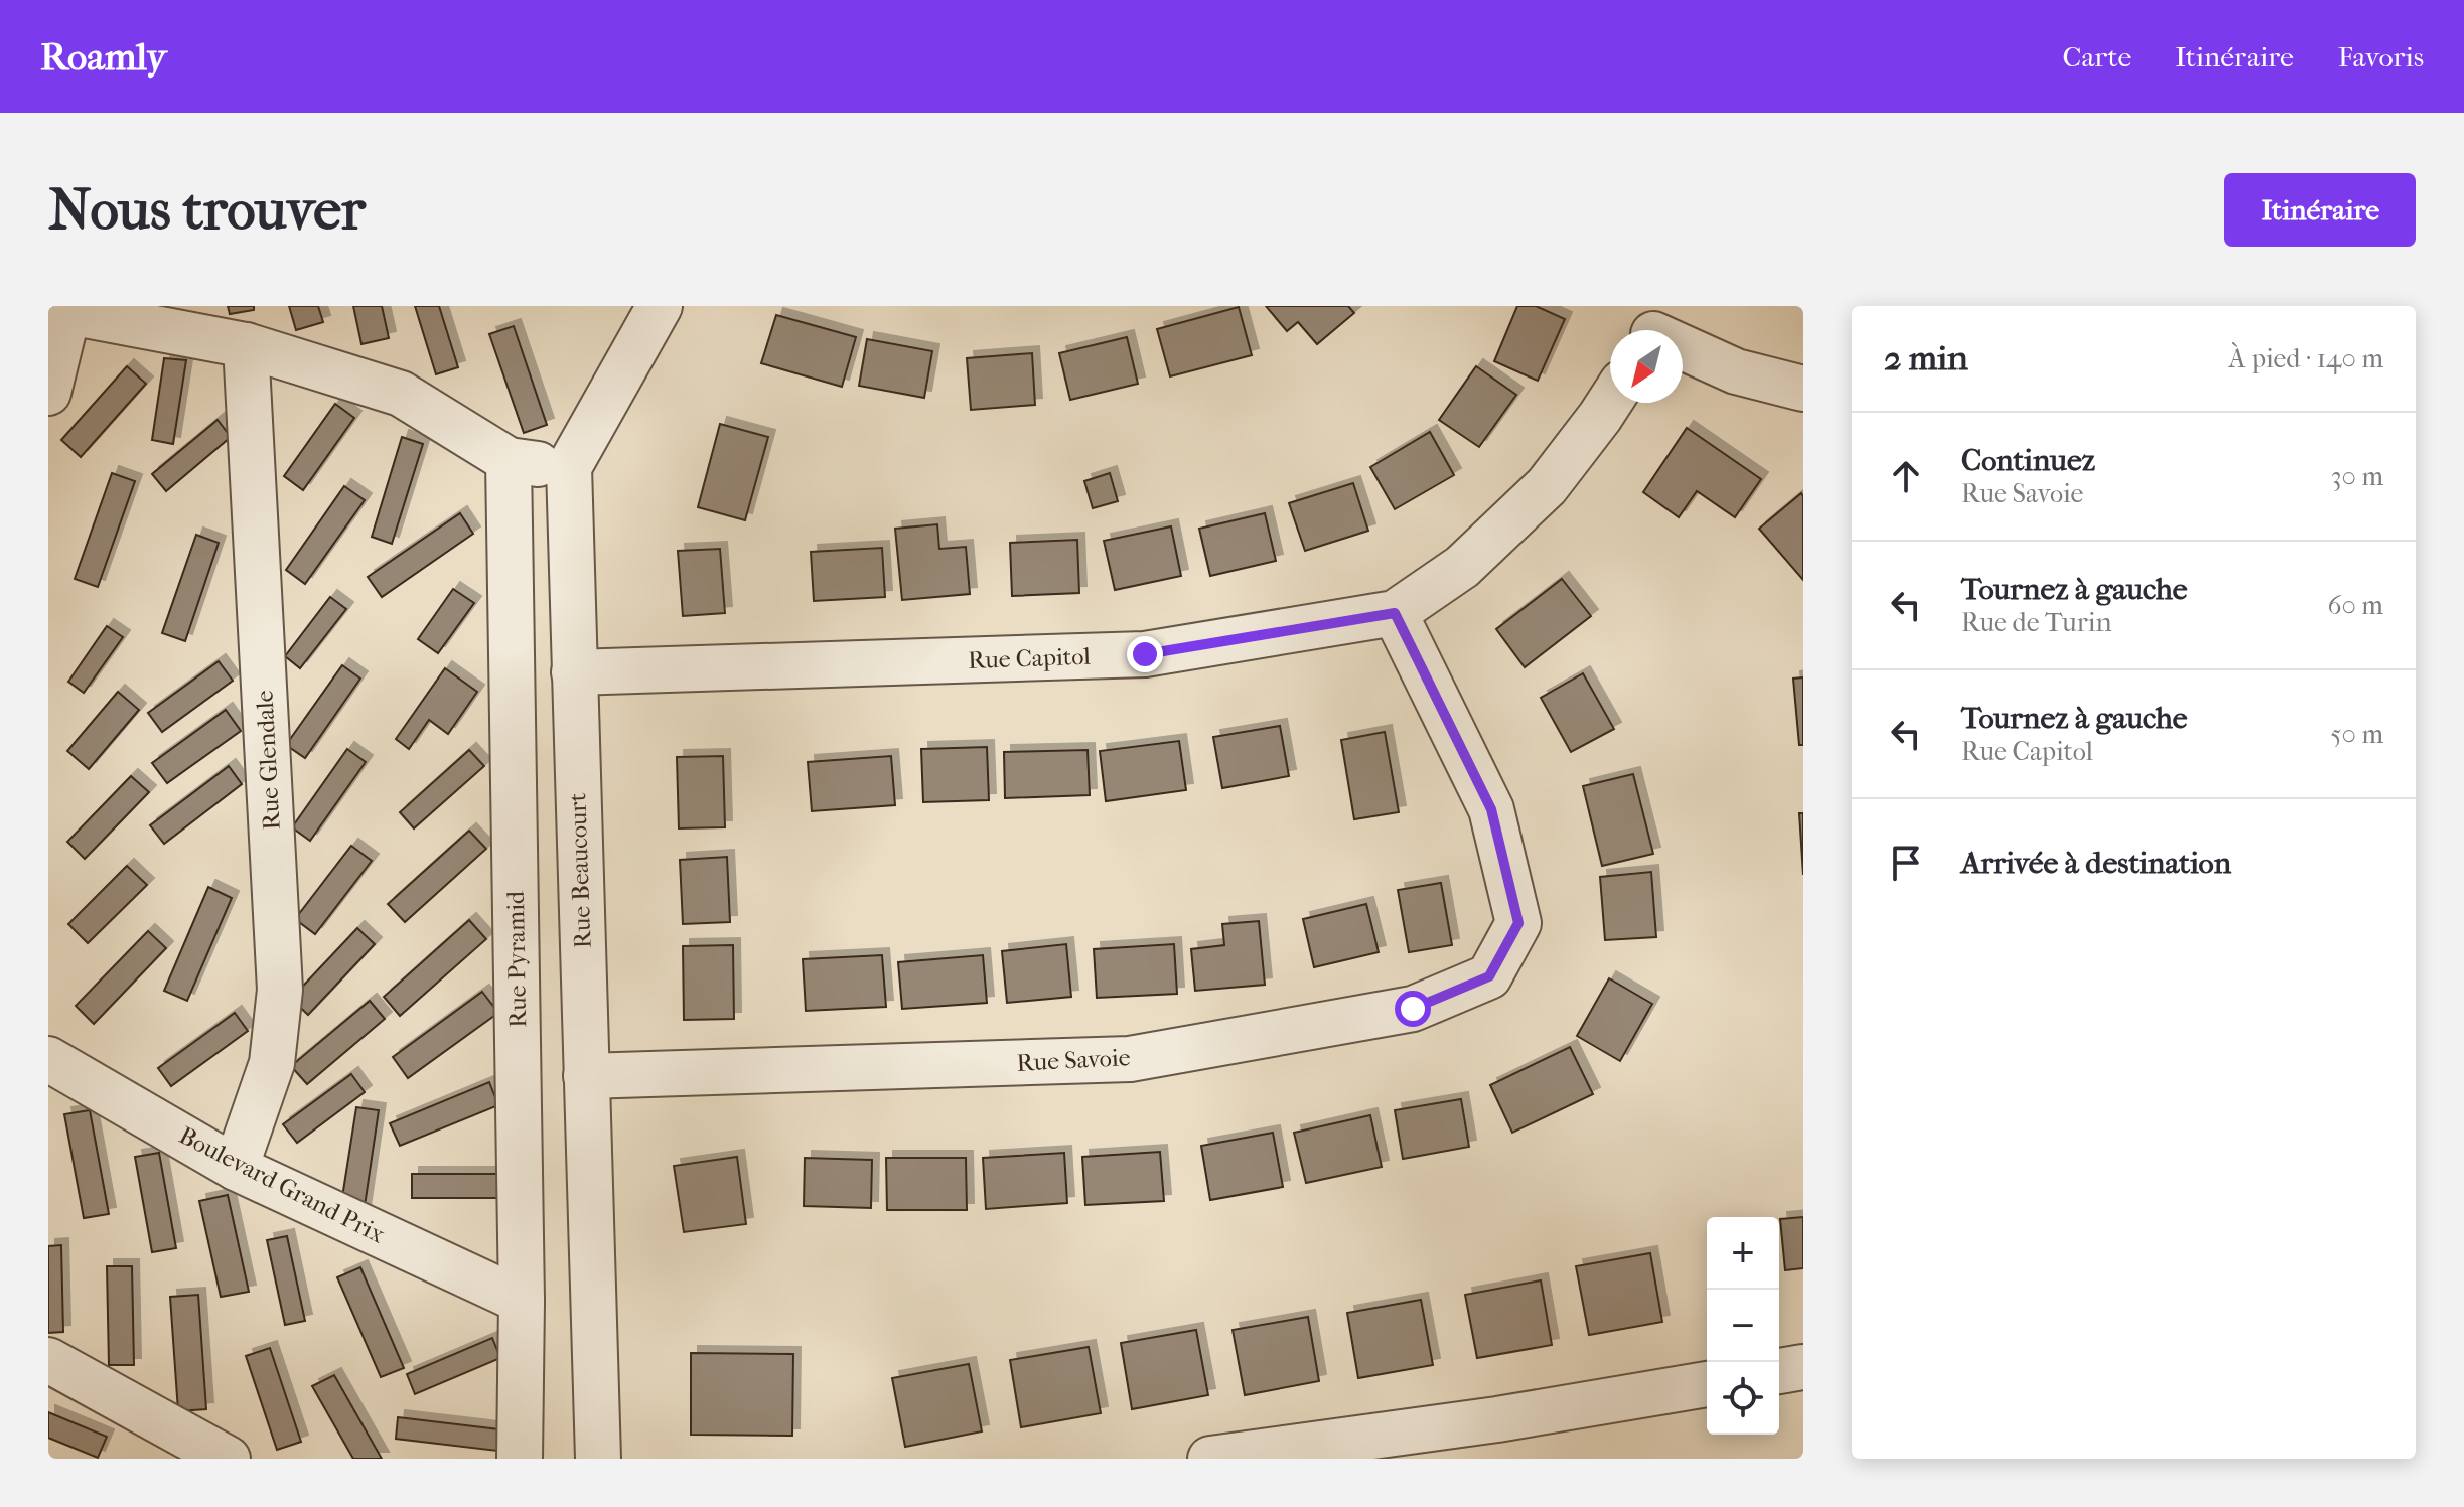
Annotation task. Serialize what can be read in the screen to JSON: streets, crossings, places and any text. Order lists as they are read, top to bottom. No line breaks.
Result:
{"streets":{"street":["Rue Capitol","Rue Glendale","Rue Beaucourt","Rue Pyramid","Rue Savoie","Boulevard Grand Prix"]},"crossings":[["Rue Capitol","Rue Beaucourt"],["Rue Capitol","Rue Savoie"],["Rue Glendale","Boulevard Grand Prix"],["Rue Beaucourt","Rue Savoie"],["Rue Pyramid","Boulevard Grand Prix"]],"north":"bottom left","page":{"header":"Roamly","nav":["Carte","Itinéraire","Favoris"],"buttons":"Itinéraire","title":"Nous trouver","heading":["2 min","À pied · 140 m"],"list":[["Continuez","Rue Savoie","30 m"],["Tournez à gauche","Rue de Turin","60 m"],["Tournez à gauche","Rue Capitol","50 m"],"Arrivée à destination"],"map_buttons":["+","−"]}}
